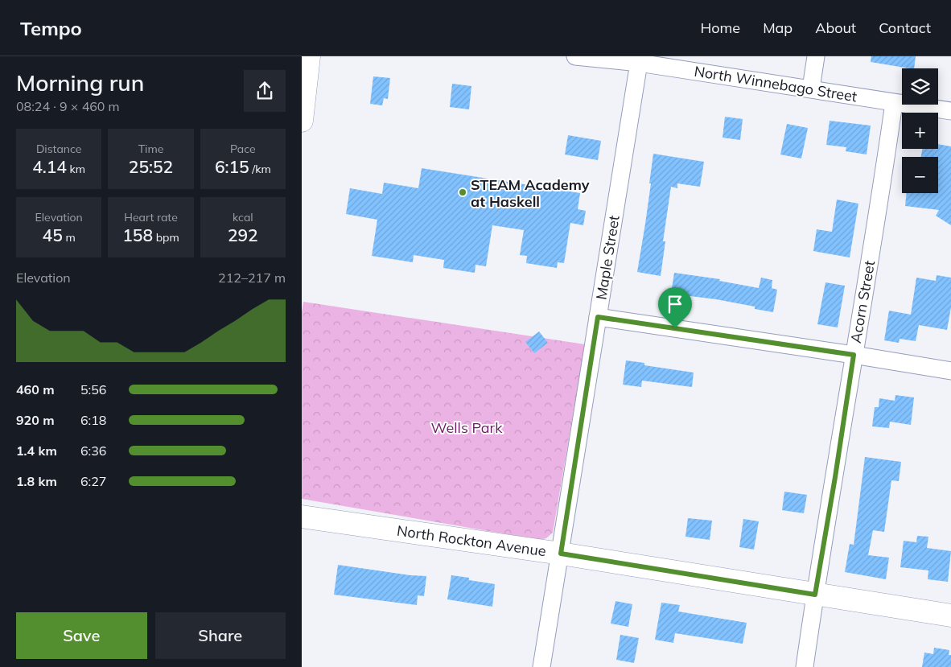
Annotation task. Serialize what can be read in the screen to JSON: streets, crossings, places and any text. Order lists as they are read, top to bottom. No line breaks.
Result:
{"streets":{"main road":["North Rockton Avenue"],"street":["North Winnebago Street","Maple Street","Acorn Street"]},"crossings":[["North Winnebago Street","Maple Street"],["North Winnebago Street","Acorn Street"],["Maple Street","North Rockton Avenue"],["Acorn Street","North Rockton Avenue"]],"parks":["Wells Park"],"places":["STEAM Academy at Haskell"],"page":{"header":"Tempo","nav":["Home","Map","About","Contact"],"heading":["Morning run","08:24 · 9 × 460 m"],"map_buttons":["+","−"],"stats":[["Distance","4.14 km"],["Time","25:52"],["Pace","6:15 /km"],["Elevation","45 m"],["Heart rate","158 bpm"],["kcal","292"]],"chart":["Elevation","212–217 m"],"list":[{"name":"460 m","note":"5:56"},{"name":"920 m","note":"6:18"},{"name":"1.4 km","note":"6:36"},{"name":"1.8 km","note":"6:27"}],"buttons":["Save","Share"]}}
